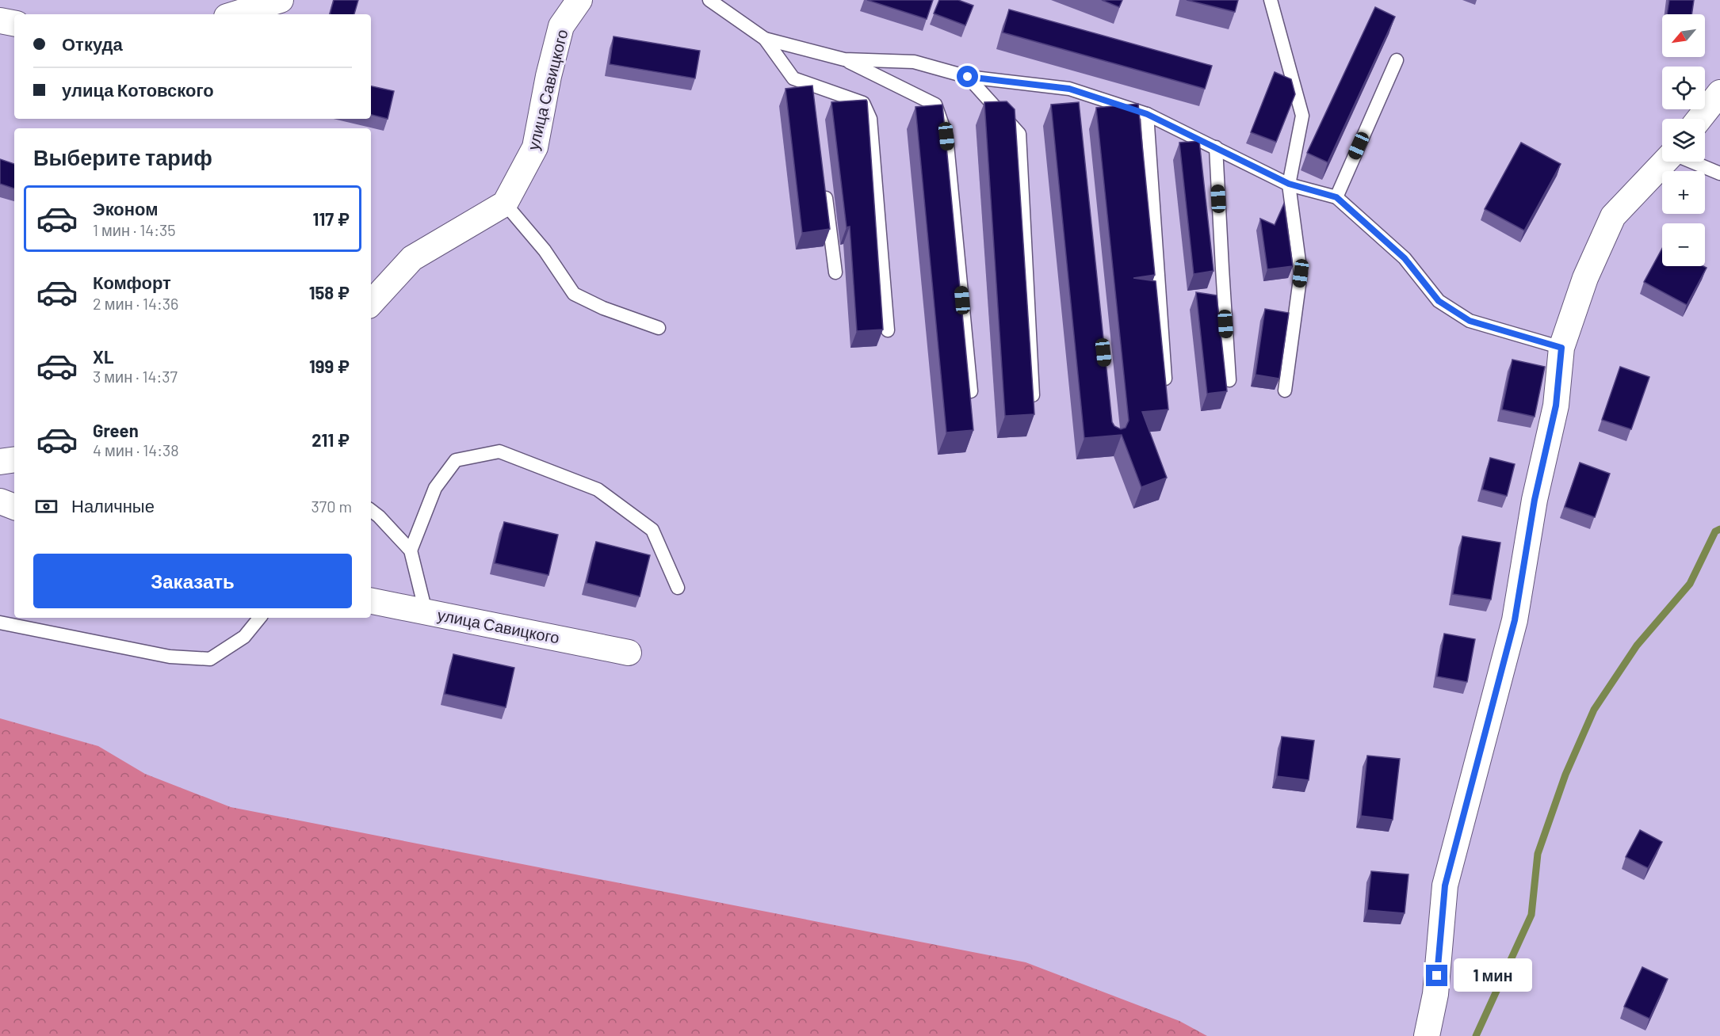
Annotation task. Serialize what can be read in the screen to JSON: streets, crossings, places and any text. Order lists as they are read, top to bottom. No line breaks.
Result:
{"streets":{"street":["улица Савицкого"]},"north":"bottom left","page":{"map_buttons":["+","−"],"banner":["Откуда","улица Котовского"],"heading":"Выберите тариф","list":[{"name":"Эконом","note":"1 мин · 14:35","value":"117 ₽"},{"name":"Комфорт","note":"2 мин · 14:36","value":"158 ₽"},{"name":"XL","note":"3 мин · 14:37","value":"199 ₽"},{"name":"Green","note":"4 мин · 14:38","value":"211 ₽"}],"pay":["Наличные","370 m"],"buttons":"Заказать","bubble":"1 мин"}}
